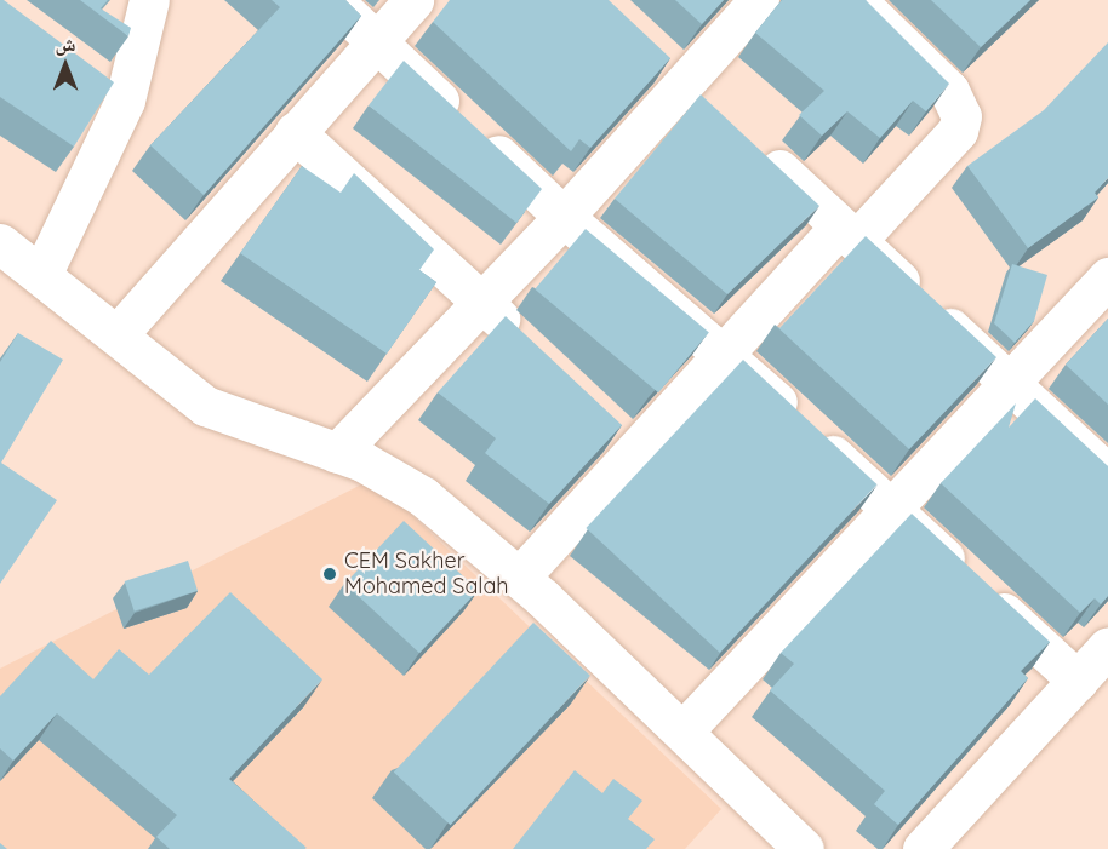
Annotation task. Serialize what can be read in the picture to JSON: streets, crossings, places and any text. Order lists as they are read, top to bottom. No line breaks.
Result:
{"places":["CEM Sakher Mohamed Salah"],"north":"top"}
